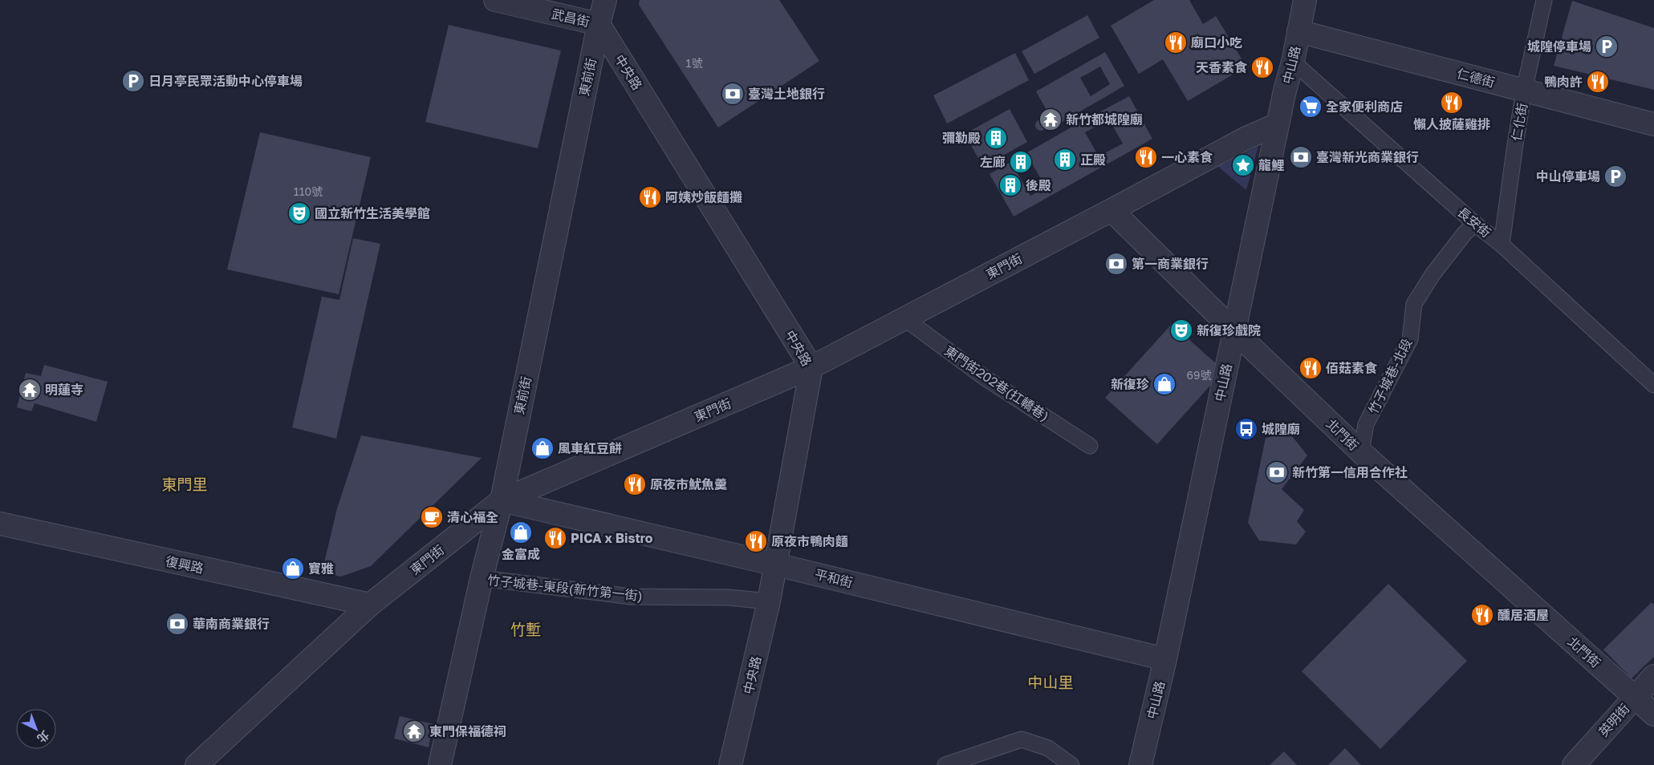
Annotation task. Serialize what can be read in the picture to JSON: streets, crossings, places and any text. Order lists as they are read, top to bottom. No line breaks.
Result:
{"streets":{"street":["武昌街","中山路","中央路","東前街","仁德街","東門街","北門街","復興路","平和街","英明街"],"lane":["仁化街","長安街","竹子城巷-北段","東門街202巷(扛轎巷)","竹子城巷-東段(新竹第一街)"]},"crossings":[["武昌街","中央路"],["武昌街","東前街"],["中山路","仁德街"],["中山路","長安街"],["中山路","東門街"],["中山路","北門街"],["中山路","平和街"],["中央路","東前街"],["中央路","東門街"],["中央路","平和街"],["中央路","竹子城巷-東段(新竹第一街)"],["東前街","東門街"],["東前街","平和街"],["東前街","竹子城巷-東段(新竹第一街)"],["仁德街","仁化街"],["仁化街","長安街"],["長安街","竹子城巷-北段"],["東門街","東門街202巷(扛轎巷)"],["東門街","北門街"],["東門街","復興路"],["東門街","平和街"],["竹子城巷-北段","北門街"],["北門街","英明街"]],"districts":["東門里","竹塹","中山里"],"places":{"restaurant":["廟口小吃","天香素食","鴨肉許","懶人披薩雞排","一心素食","阿姨炒飯麵攤","佰菇素食","原夜市魷魚羹","PICA x Bistro","原夜市鴨肉麵","醺居酒屋"],"parking":["城隍停車場","日月亭民眾活動中心停車場","中山停車場"],"bank":["臺灣土地銀行","臺灣新光商業銀行","第一商業銀行","新竹第一信用合作社","華南商業銀行"],"supermarket":["全家便利商店"],"temple":["新竹都城隍廟","明蓮寺","東門保福德祠"],"building":["彌勒殿","正殿","左廊","後殿"],"place":["龍鯉"],"theatre":["國立新竹生活美學館","新復珍戲院"],"shop":["新復珍","風車紅豆餅","金富成","寶雅"],"bus stop":["城隍廟"],"cafe":["清心福全"]},"house_numbers":["1號","110號","69號"],"north":"bottom right"}
